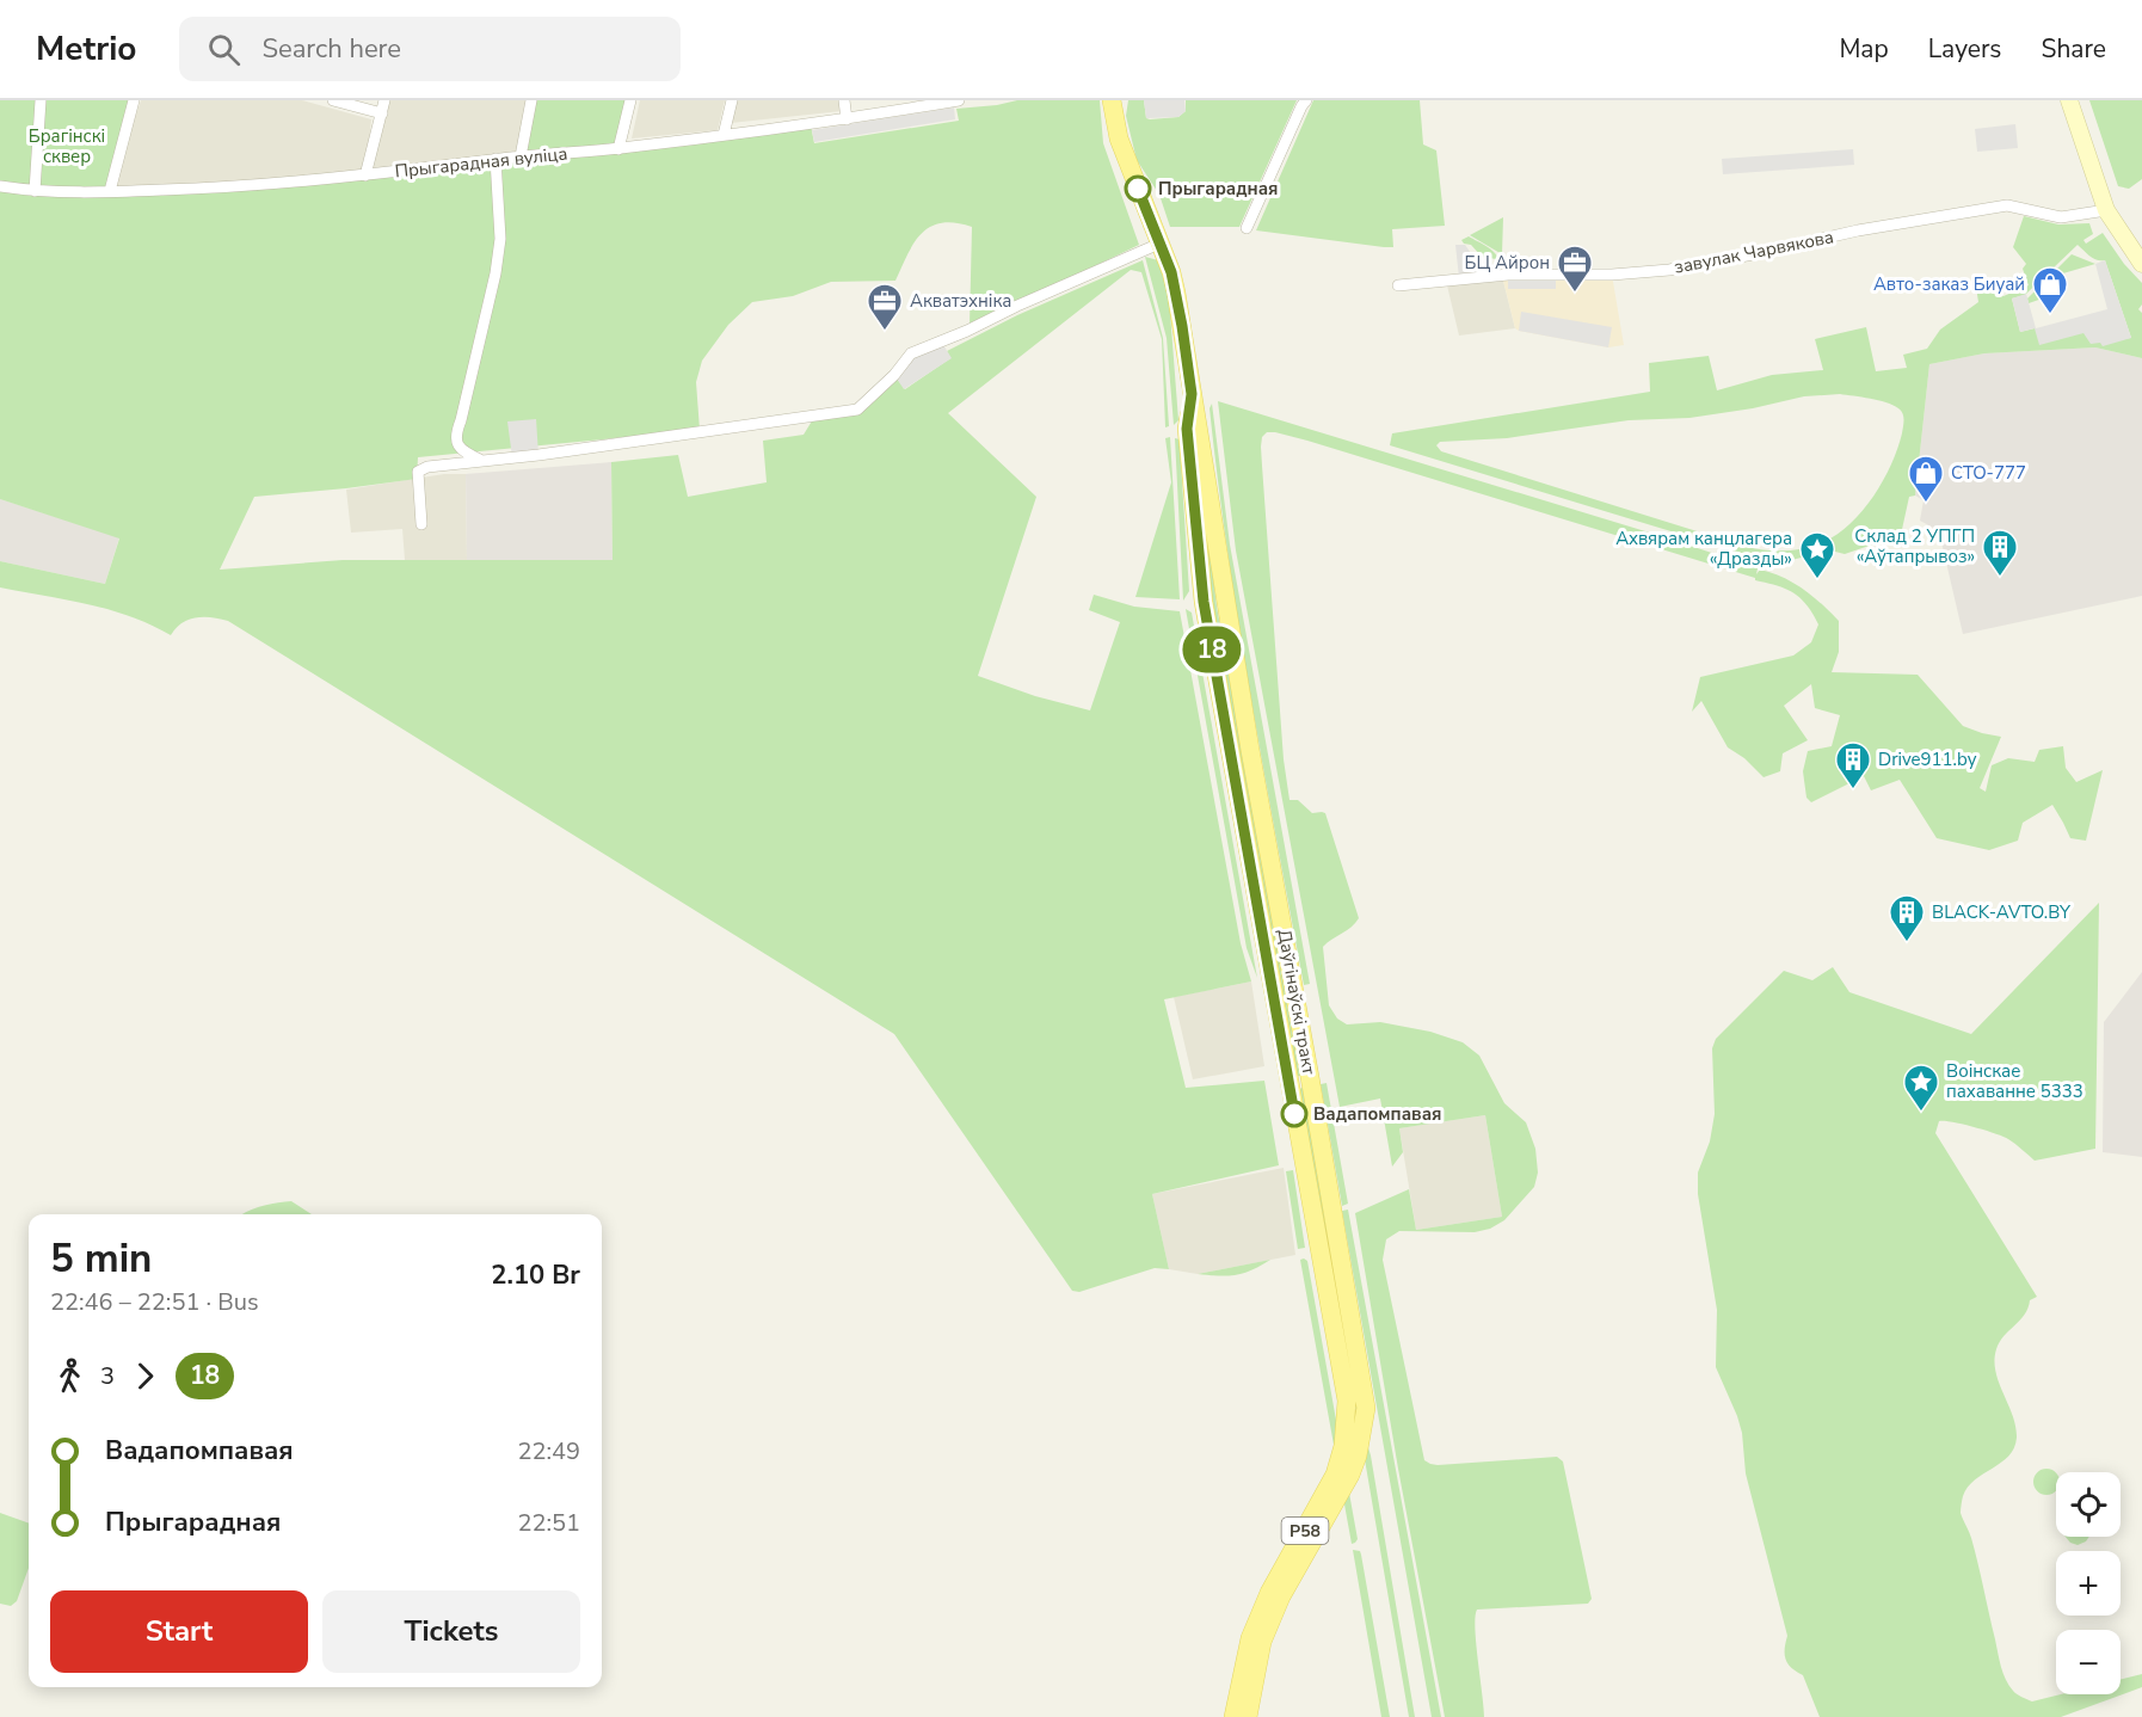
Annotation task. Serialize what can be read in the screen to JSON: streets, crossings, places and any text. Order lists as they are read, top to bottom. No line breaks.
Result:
{"streets":{"main road":["Даўгінаўскі тракт","Р58"],"street":["Прыгарадная вуліца","завулак Чарвякова"]},"parks":["Брагінскі сквер"],"places":{"other":["Прыгарадная","Вадапомпавая"],"office":["БЦ Айрон","Акватэхніка"],"shop":["Авто-заказ Биуай","СТО-777"],"building":["Склад 2 УПГП «Аўтапрывоз»","Drive911.by","BLACK-AVTO.BY"],"place":["Ахвярам канцлагера «Дразды»","Воінскае пахаванне 5333"]},"lines":["bus line 18"],"page":{"header":"Metrio","search":"Search here","nav":["Map","Layers","Share"],"on_map":"18","heading":["5 min","22:46 – 22:51 · Bus","2.10 Br"],"legs":["3","18"],"list":[{"name":"Вадапомпавая","value":"22:49"},{"name":"Прыгарадная","value":"22:51"}],"map_buttons":["+","−"],"buttons":["Start","Tickets"]}}
